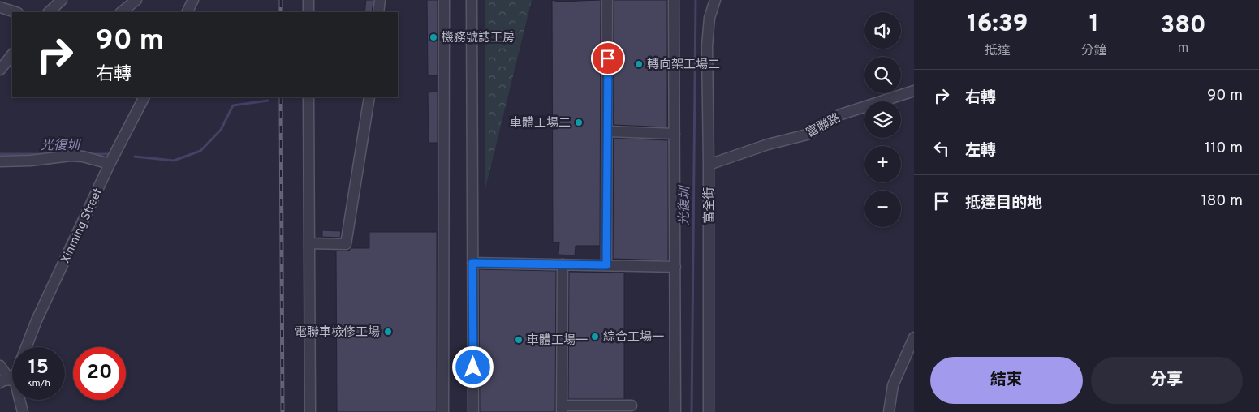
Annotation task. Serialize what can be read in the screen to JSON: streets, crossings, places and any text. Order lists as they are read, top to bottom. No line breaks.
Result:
{"streets":{"street":["富聯路","富全街","Xinming Street"]},"crossings":[["富聯路","富全街"]],"water":["光復圳"],"places":["機務號誌工房","轉向架工場二","車體工場二","電聯車檢修工場","綜合工場一","車體工場一"],"page":{"eta":["16:39","抵達","1","分鐘","380","m"],"map_buttons":["+","−"],"turn":["90 m","右轉"],"list":[{"name":"右轉","value":"90 m"},{"name":"左轉","value":"110 m"},{"name":"抵達目的地","value":"180 m"}],"speed":"15 km/h","limit":"20","buttons":["結束","分享"]}}
